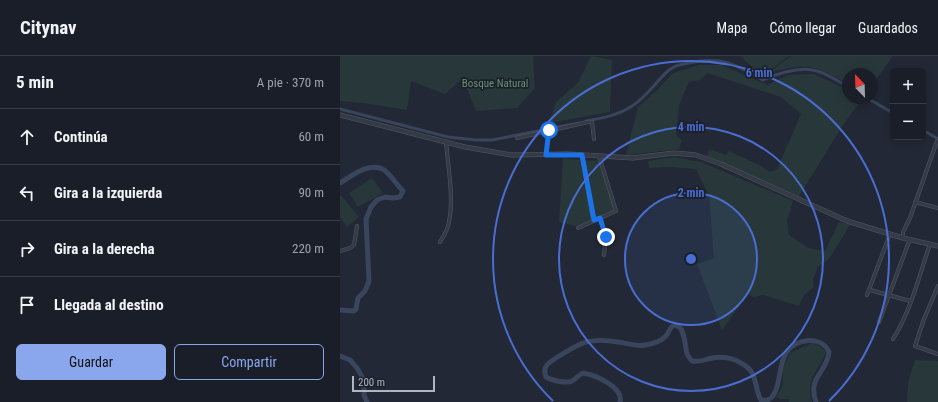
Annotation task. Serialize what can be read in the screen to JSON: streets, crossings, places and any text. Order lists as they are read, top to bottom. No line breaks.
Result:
{"parks":["Bosque Natural"],"scale_bar":"200 m","north":"top left","page":{"header":"Citynav","nav":["Mapa","Cómo llegar","Guardados"],"heading":["5 min","A pie · 370 m"],"map_buttons":["+","−"],"list":[["Continúa","60 m"],["Gira a la izquierda","90 m"],["Gira a la derecha","220 m"],"Llegada al destino"],"buttons":["Guardar","Compartir"],"scale":"200 m"},"rings":["6 min","4 min","2 min"]}
